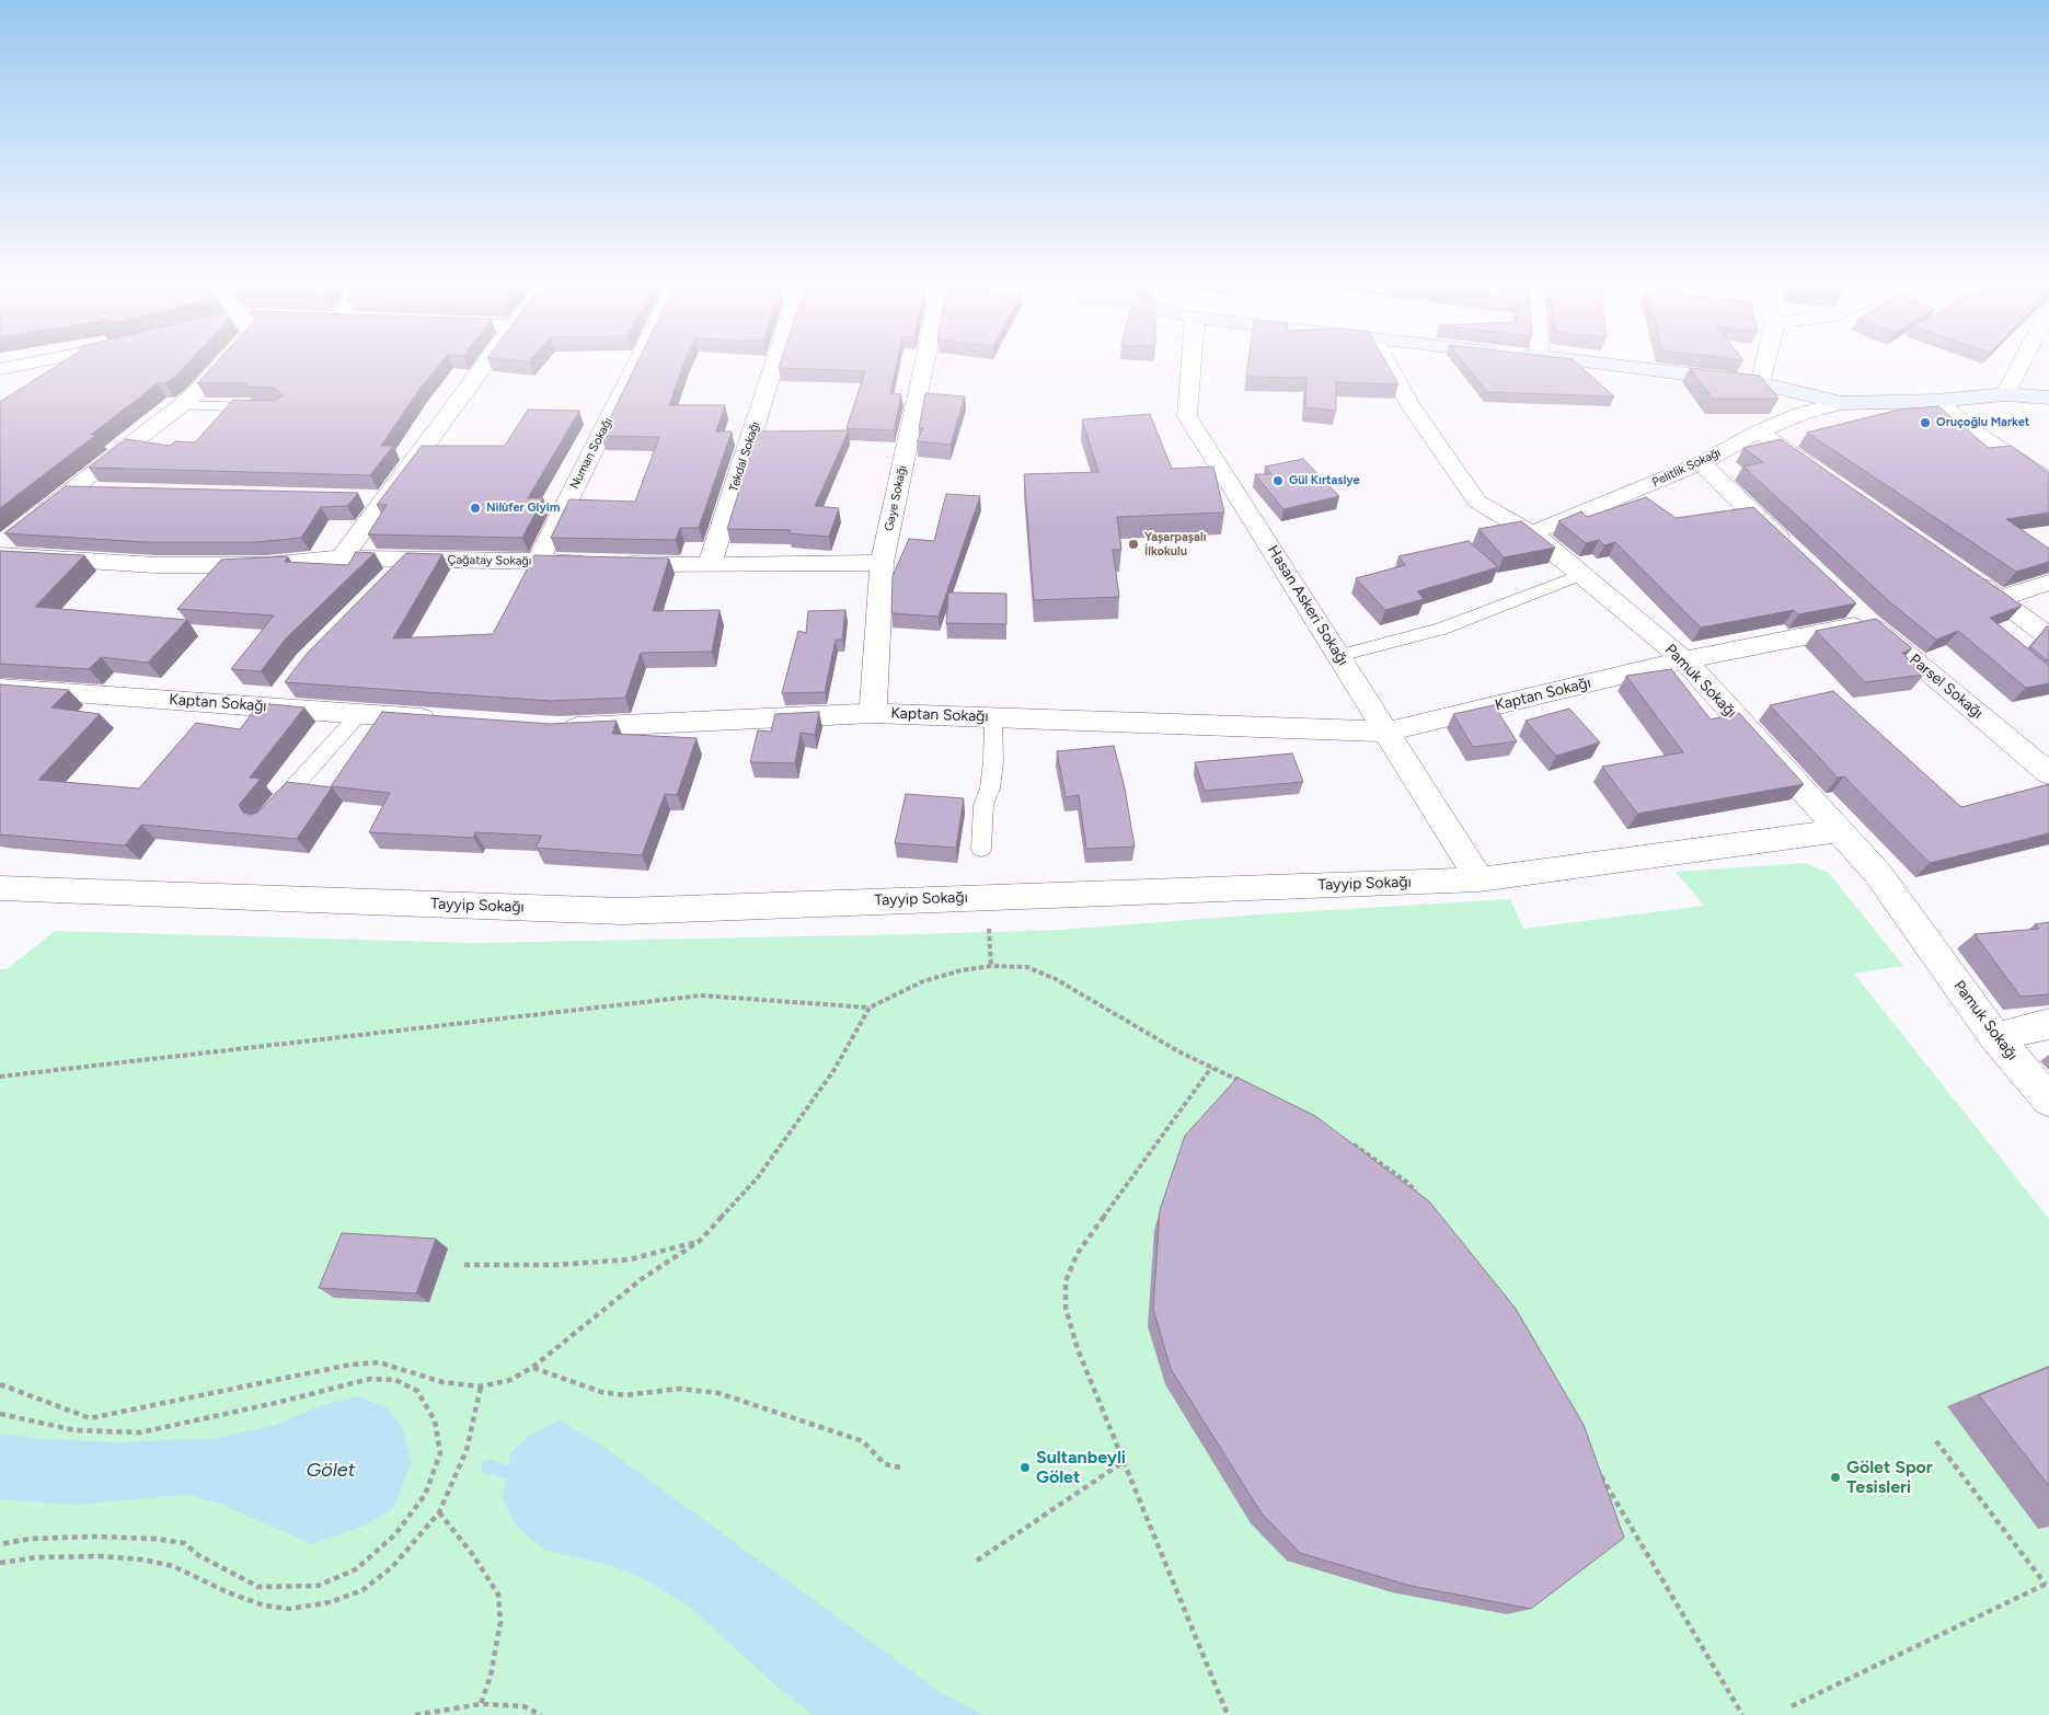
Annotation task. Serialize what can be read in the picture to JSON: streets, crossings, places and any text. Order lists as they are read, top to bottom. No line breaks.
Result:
{"streets":{"street":["Numan Sokağı","Tekdal Sokağı","Pelitlik Sokağı","Gaye Sokağı","Çağatay Sokağı","Hasan Askeri Sokağı","Pamuk Sokağı","Parsel Sokağı","Kaptan Sokağı","Tayyip Sokağı"]},"crossings":[["Numan Sokağı","Çağatay Sokağı"],["Tekdal Sokağı","Çağatay Sokağı"],["Pelitlik Sokağı","Pamuk Sokağı"],["Gaye Sokağı","Çağatay Sokağı"],["Gaye Sokağı","Kaptan Sokağı"],["Hasan Askeri Sokağı","Kaptan Sokağı"],["Hasan Askeri Sokağı","Tayyip Sokağı"],["Pamuk Sokağı","Kaptan Sokağı"],["Pamuk Sokağı","Tayyip Sokağı"],["Parsel Sokağı","Kaptan Sokağı"]],"water":["Gölet"],"places":["Oruçoğlu Market","Gül Kırtasiye","Nilùfer Giyim","Yaşarpaşalı İlkokulu","Sultanbeyli Gölet","Gölet Spor Tesisleri"]}
